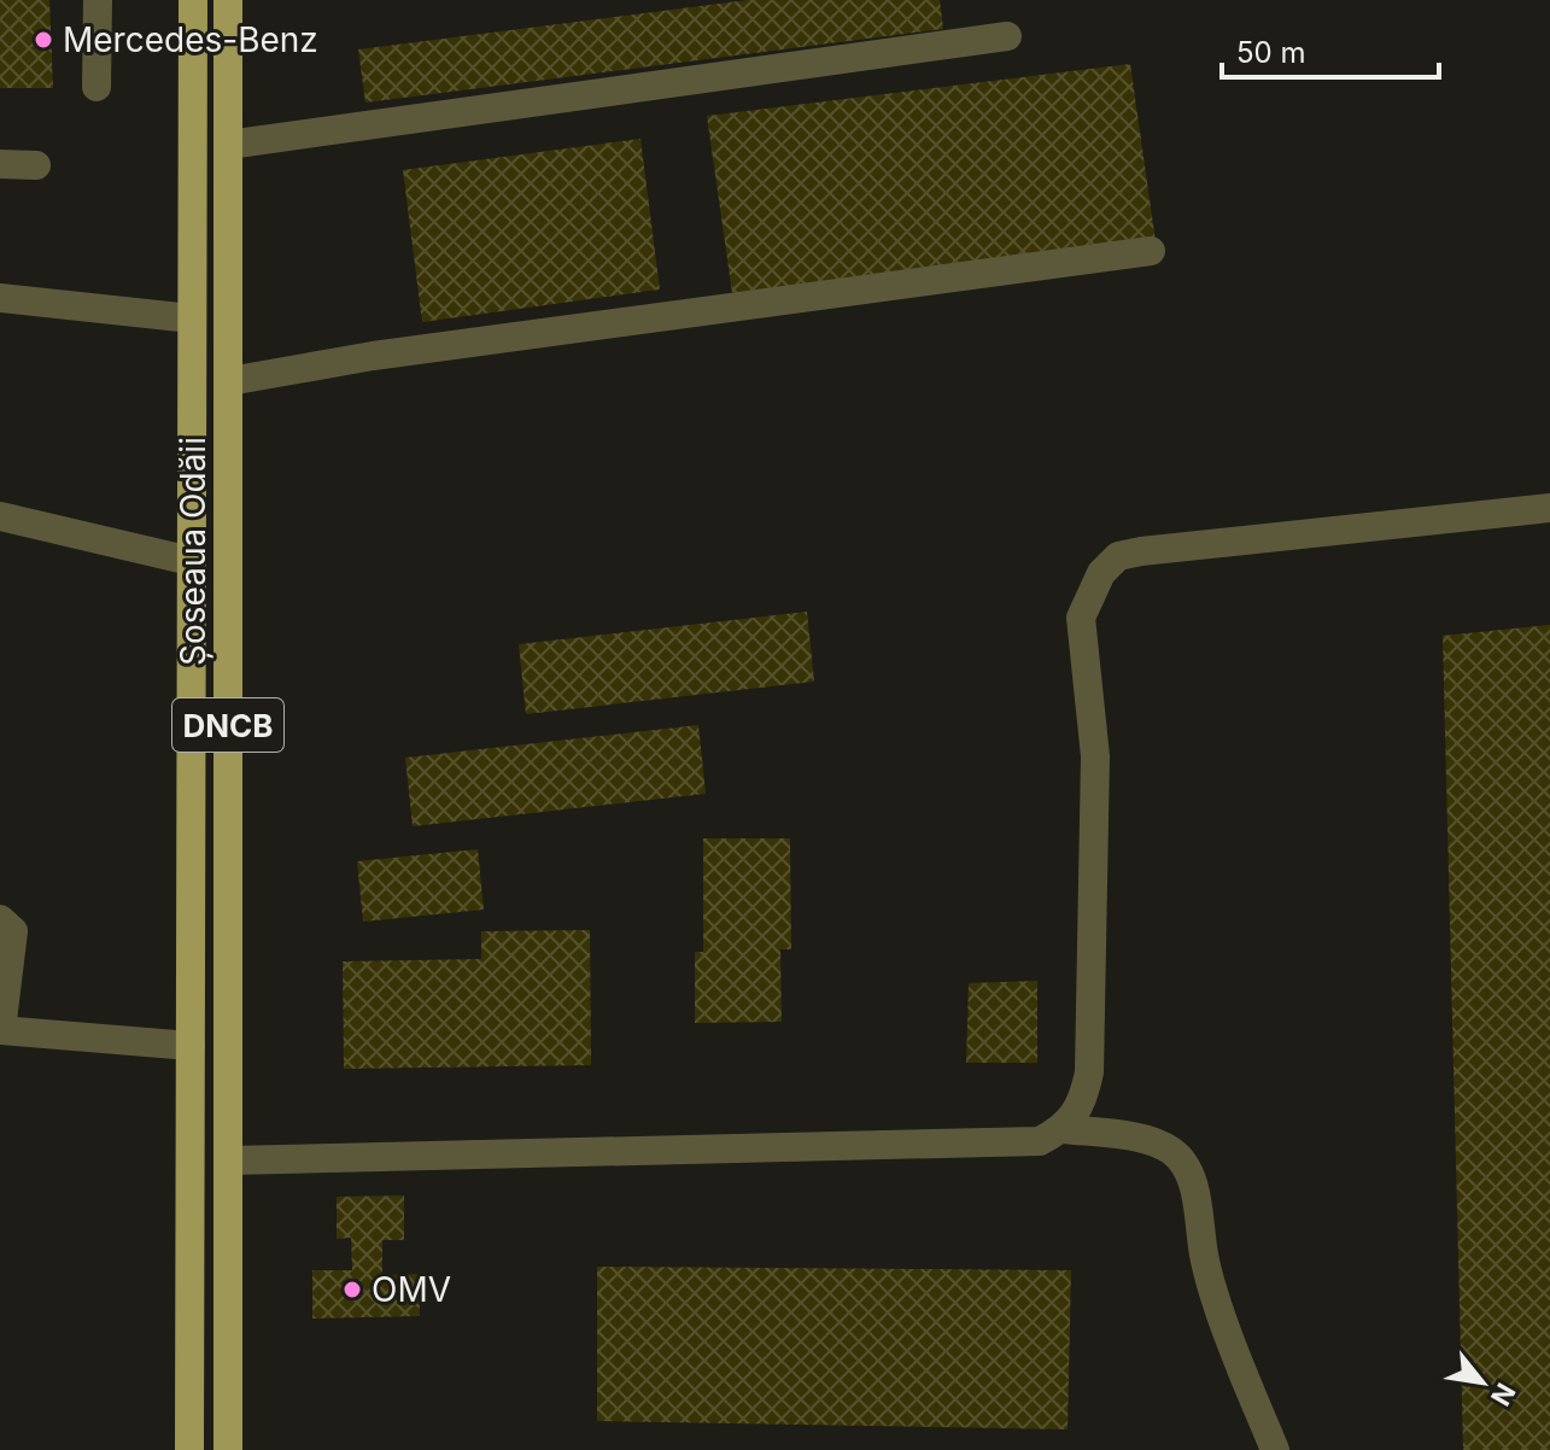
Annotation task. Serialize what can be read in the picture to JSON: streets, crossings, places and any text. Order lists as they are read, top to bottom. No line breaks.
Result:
{"streets":{"main road":["Șoseaua Odăii","DNCB"]},"places":["Mercedes-Benz","OMV"],"scale_bar":"50 m","north":"bottom right"}
